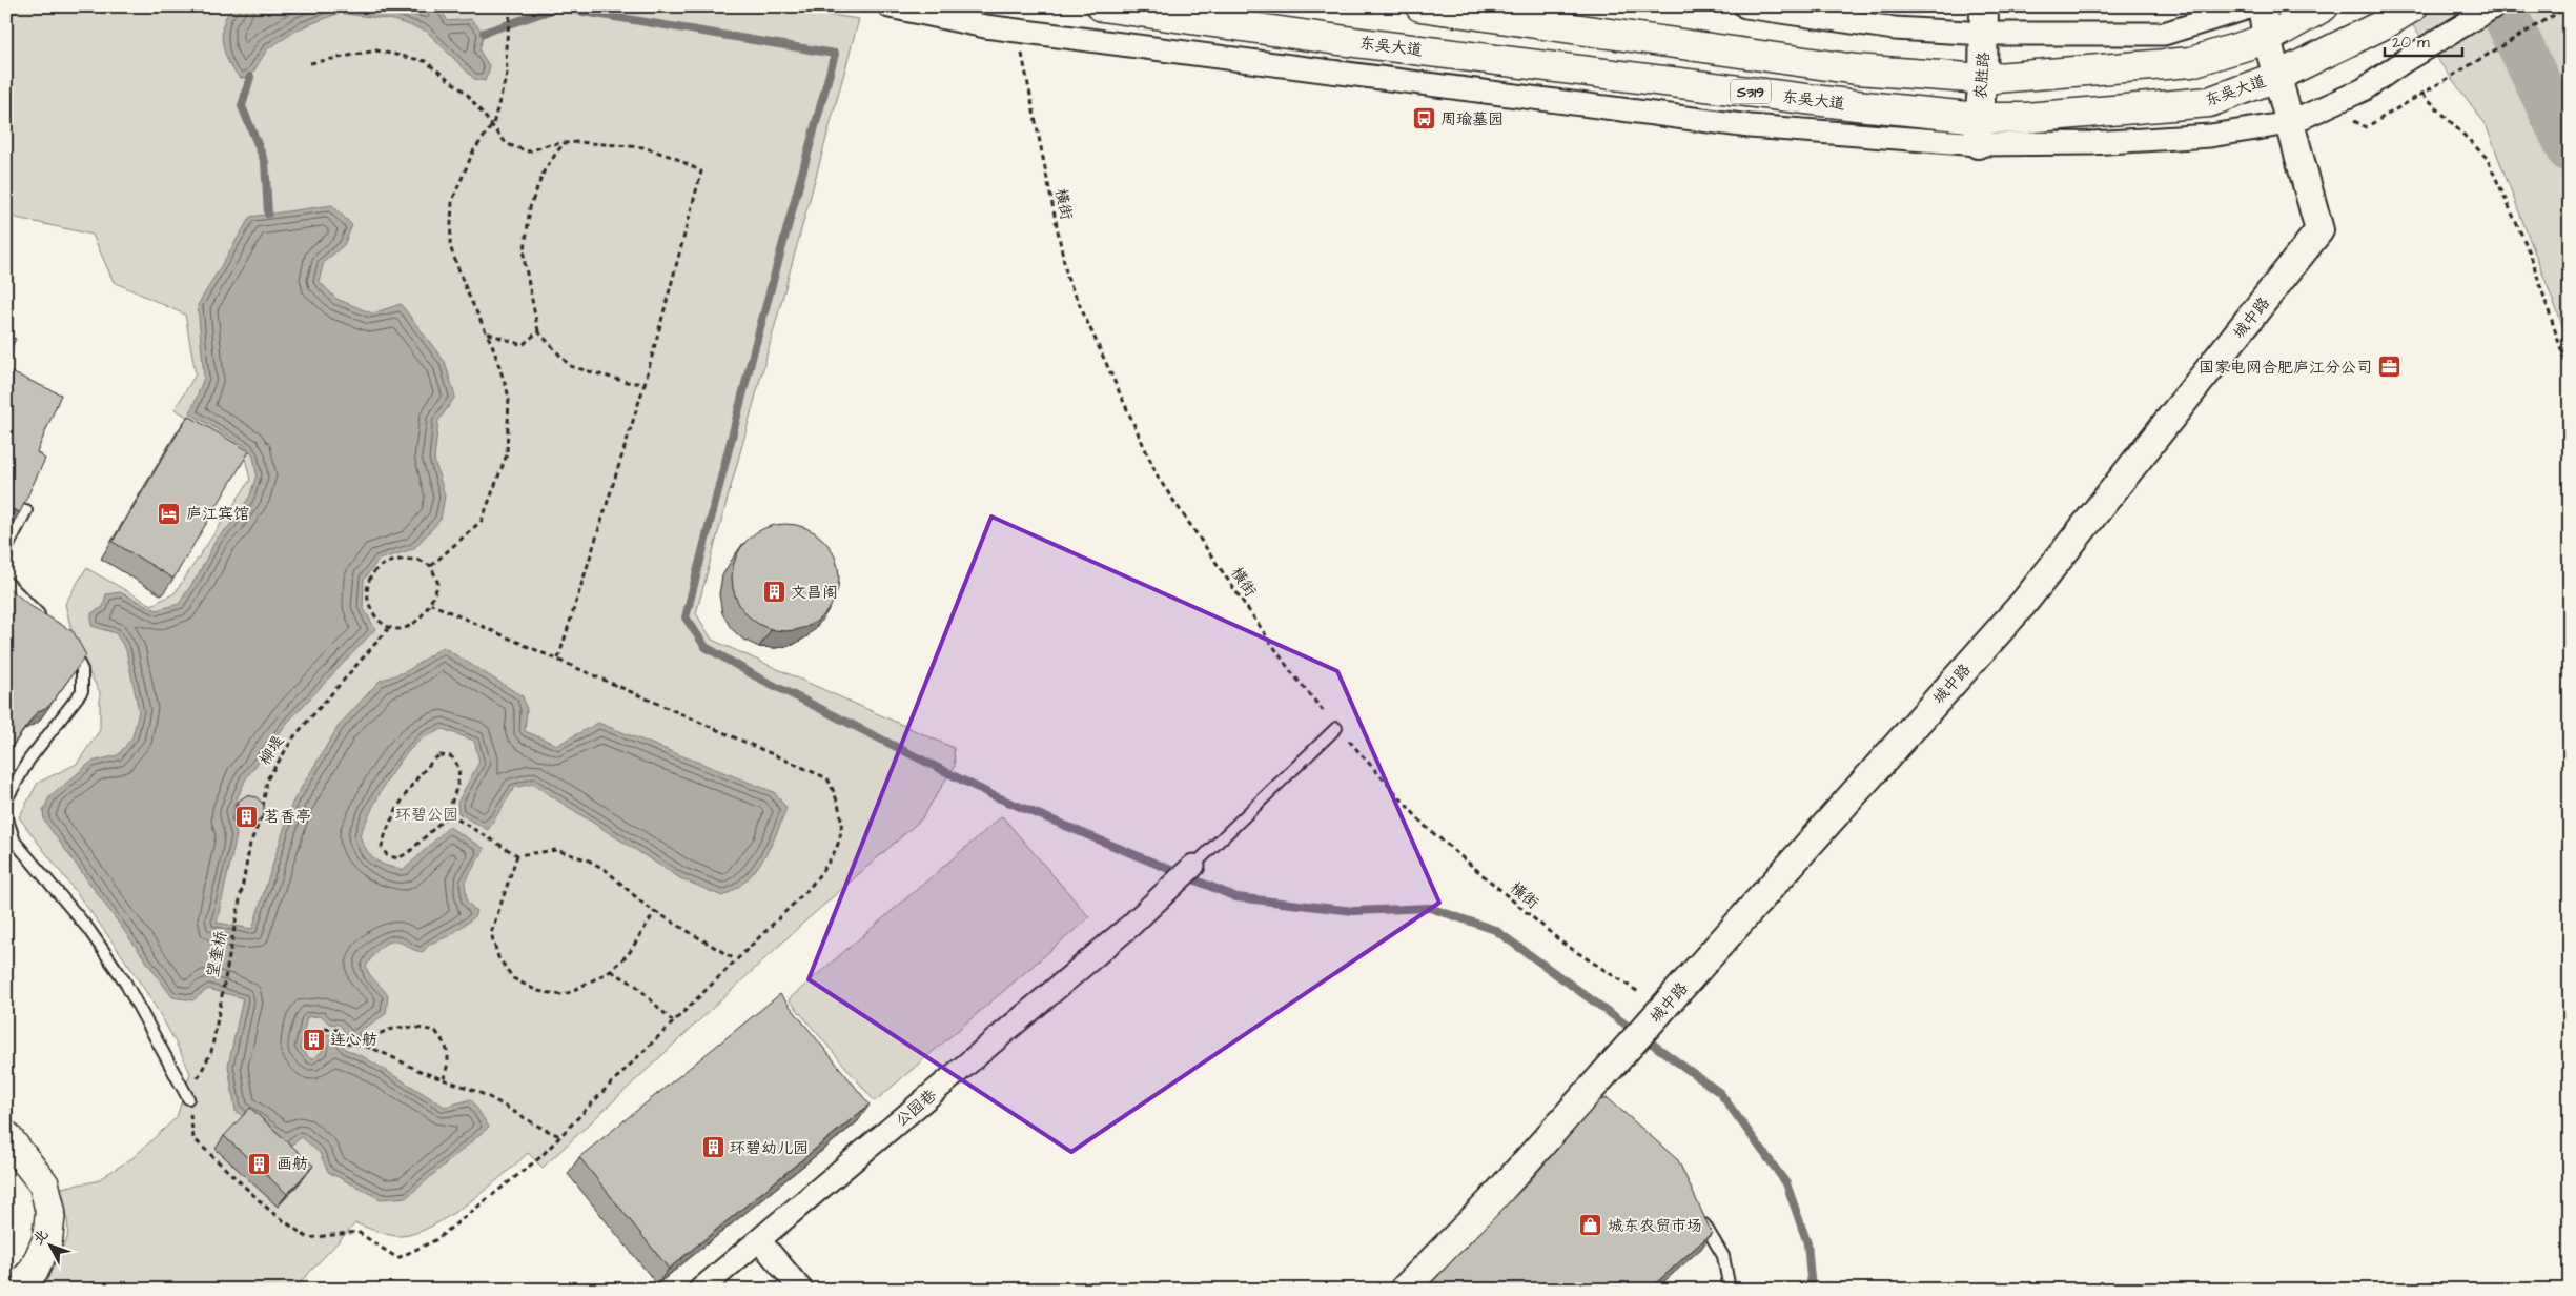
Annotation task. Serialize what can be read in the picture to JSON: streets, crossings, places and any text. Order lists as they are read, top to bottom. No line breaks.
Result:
{"streets":{"main road":["东吴大道","S319"],"street":["农胜路","城中路","公园巷"],"path":["横街","柳堤","望奎桥"]},"crossings":[["东吴大道","农胜路"],["东吴大道","城中路"],["农胜路","S319"],["S319","城中路"],["横街","城中路"],["柳堤","望奎桥"]],"parks":["环碧公园"],"places":{"bus stop":["周瑜墓园"],"office":["国家电网合肥庐江分公司"],"hotel":["庐江宾馆"],"building":["文昌阁","茗香亭","连心舫","环碧幼儿园","画舫"],"shop":["城东农贸市场"]},"scale_bar":"20 m","north":"top left"}
